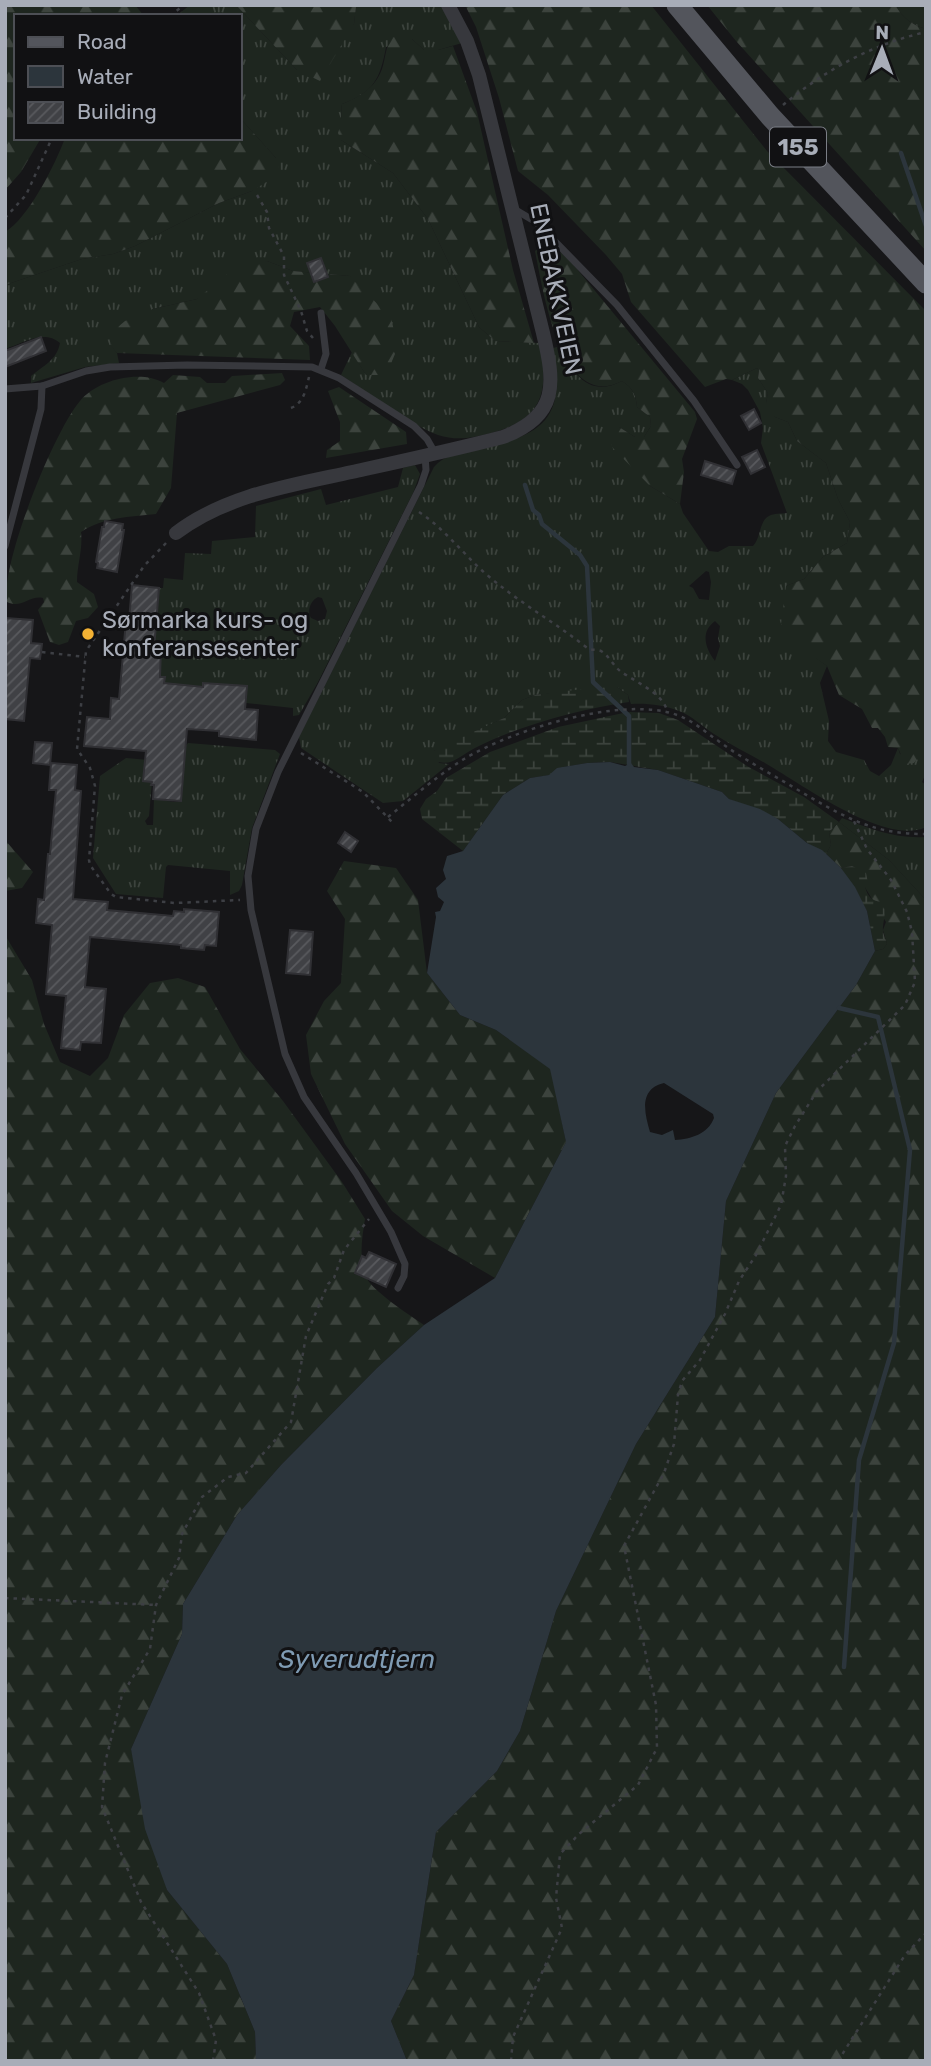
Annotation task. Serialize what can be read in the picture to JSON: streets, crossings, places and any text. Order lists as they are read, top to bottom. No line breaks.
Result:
{"streets":{"main road":["155"],"street":["ENEBAKKVEIEN"]},"water":["Syverudtjern"],"places":["Sørmarka kurs- og konferansesenter"],"legend":["Road","Water","Building"],"north":"top"}
